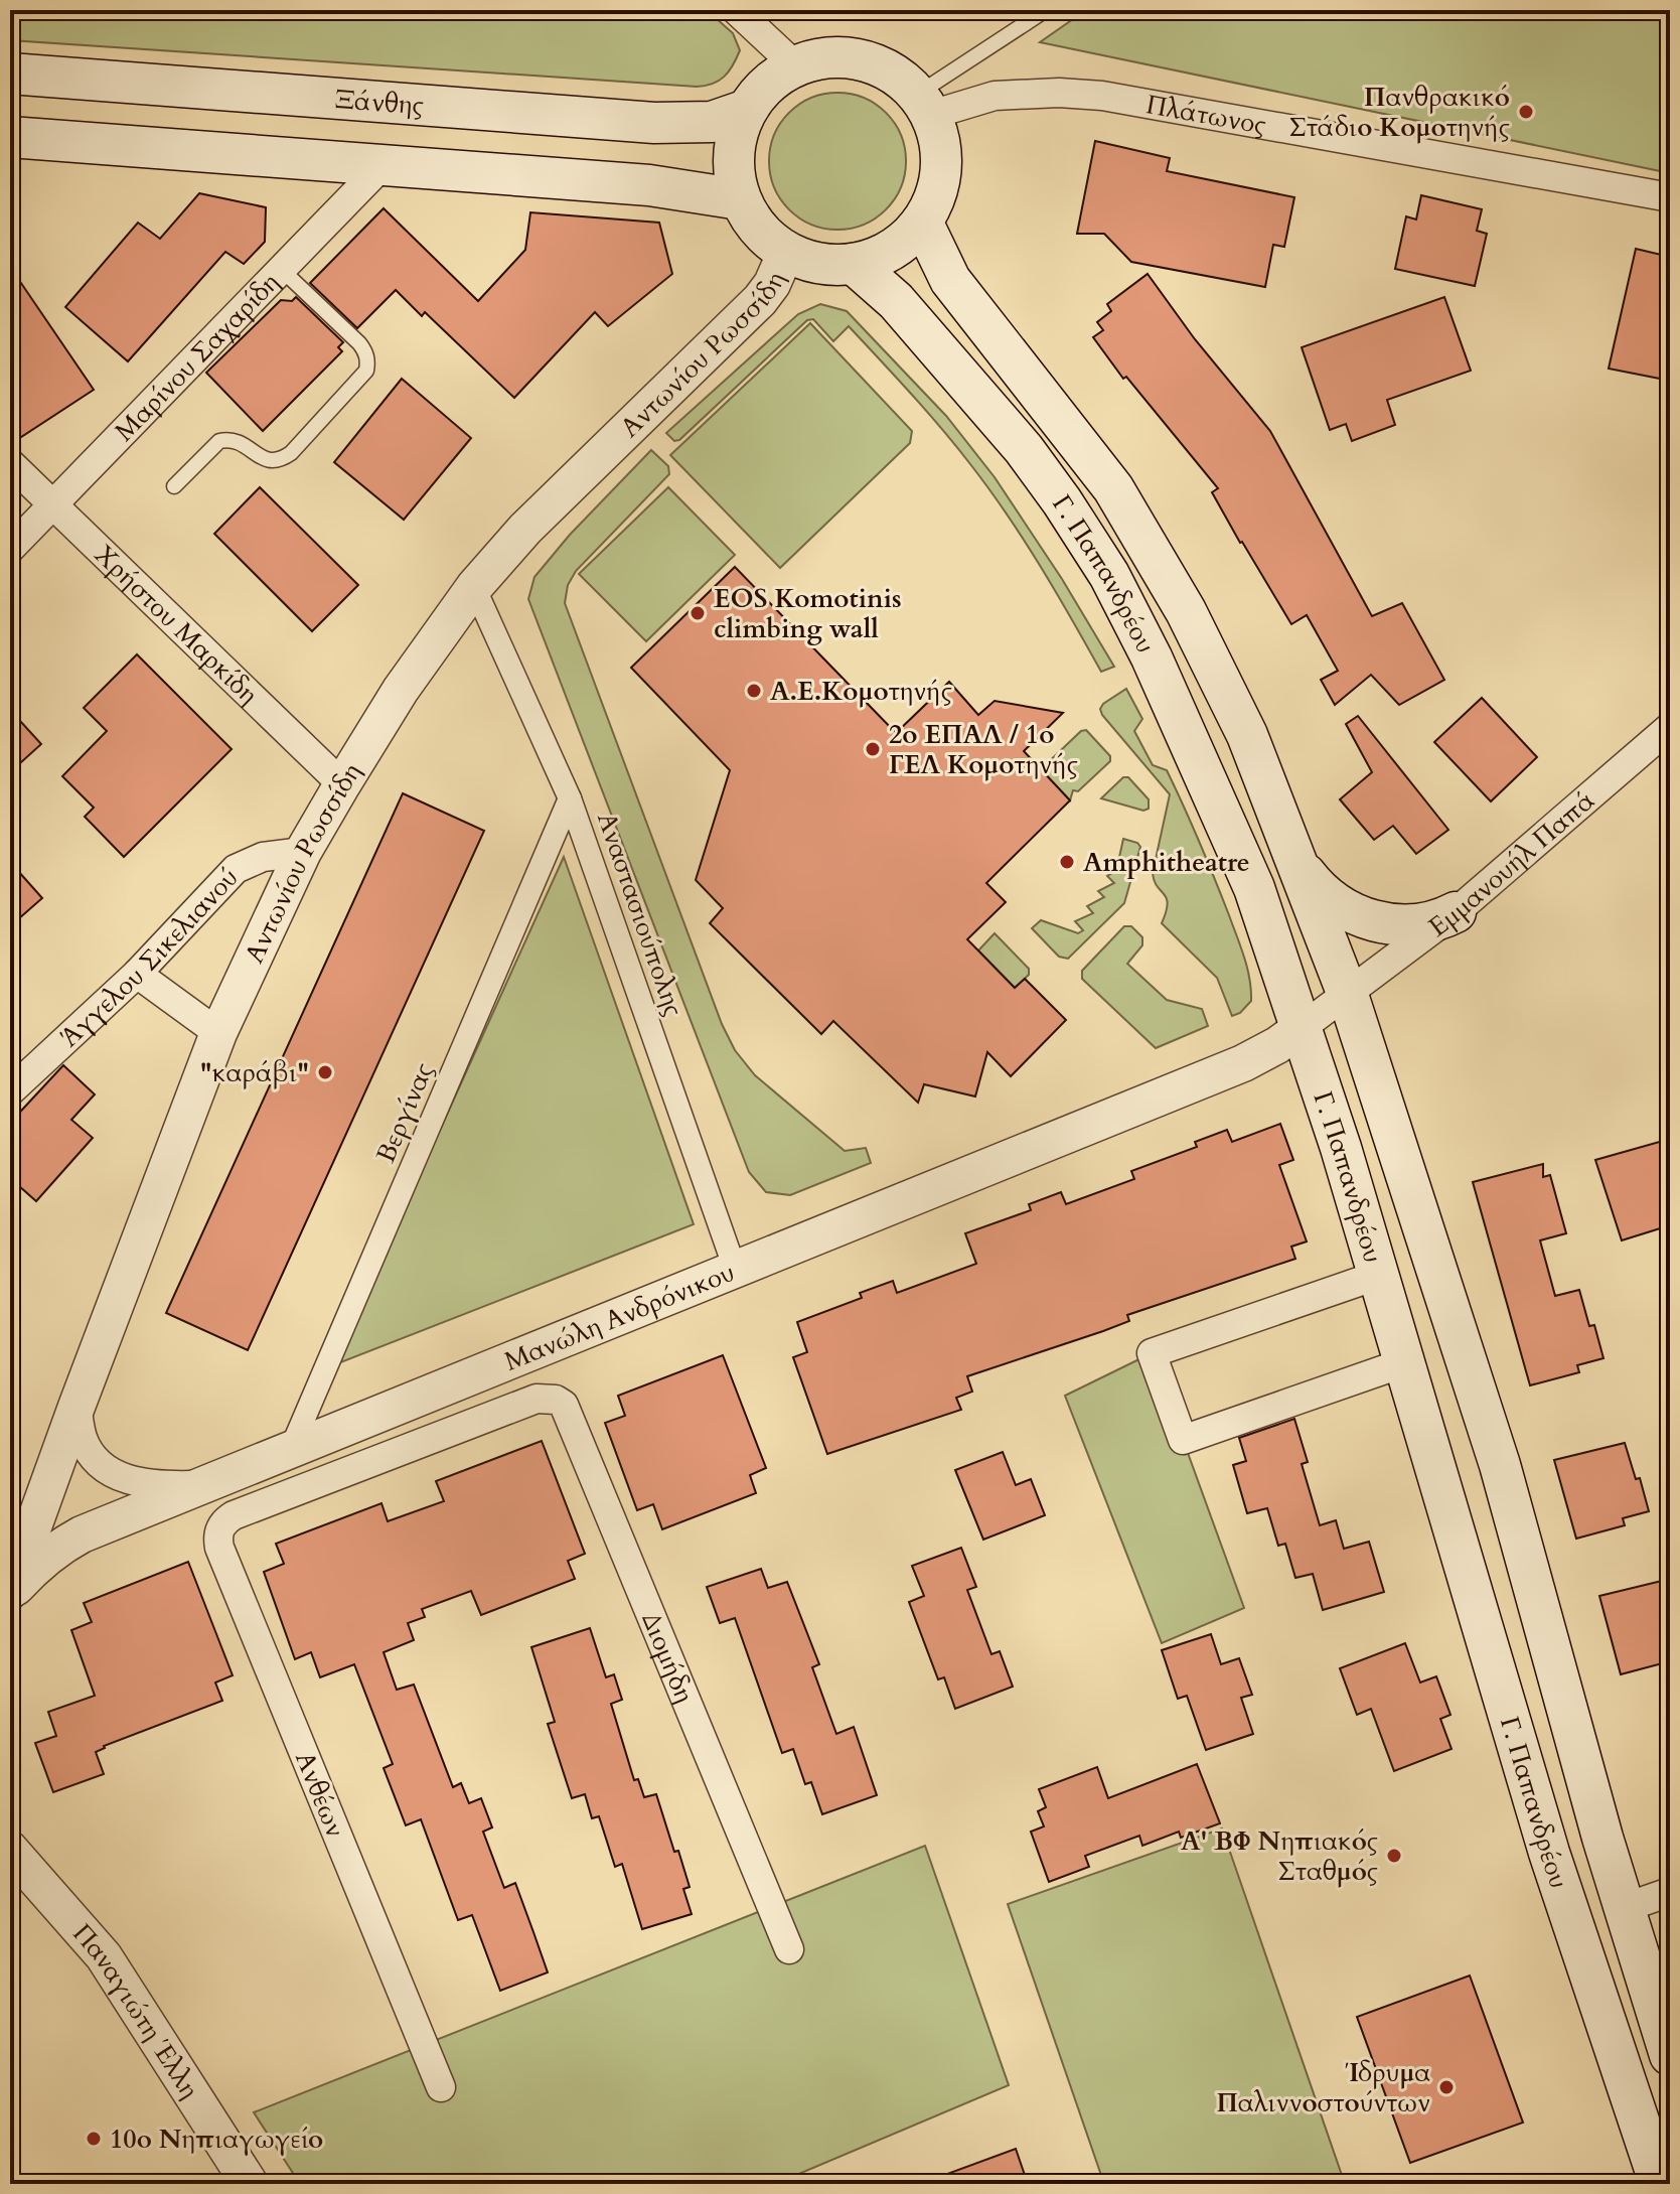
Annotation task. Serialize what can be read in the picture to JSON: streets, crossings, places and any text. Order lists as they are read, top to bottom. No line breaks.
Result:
{"streets":{"main road":["Ξάνθης","Γ. Παπανδρέου"],"street":["Πλάτωνος","Αντωνίου Ρωσσίδη","Μαρίνου Σαχαρίδη","Χρήστου Μαρκίδη","Εμμανουήλ Παπά","Αναστασιούπολης","Άγγελου Σικελιανού","Βεργίνας","Μανώλη Ανδρόνικου","Διομήδη","Ανθέων","Παναγιώτη Έλλη"]},"crossings":[["Ξάνθης","Πλάτωνος"],["Ξάνθης","Αντωνίου Ρωσσίδη"],["Ξάνθης","Γ. Παπανδρέου"],["Πλάτωνος","Αντωνίου Ρωσσίδη"],["Πλάτωνος","Γ. Παπανδρέου"],["Αντωνίου Ρωσσίδη","Γ. Παπανδρέου"],["Αντωνίου Ρωσσίδη","Χρήστου Μαρκίδη"],["Αντωνίου Ρωσσίδη","Αναστασιούπολης"],["Αντωνίου Ρωσσίδη","Άγγελου Σικελιανού"],["Αντωνίου Ρωσσίδη","Μανώλη Ανδρόνικου"],["Μαρίνου Σαχαρίδη","Χρήστου Μαρκίδη"],["Γ. Παπανδρέου","Εμμανουήλ Παπά"],["Γ. Παπανδρέου","Μανώλη Ανδρόνικου"],["Εμμανουήλ Παπά","Μανώλη Ανδρόνικου"],["Αναστασιούπολης","Βεργίνας"],["Αναστασιούπολης","Μανώλη Ανδρόνικου"],["Βεργίνας","Μανώλη Ανδρόνικου"],["Διομήδη","Ανθέων"]],"places":["Πανθρακικό Στάδιο Κομοτηνής","EOS Komotinis climbing wall","Α.Ε.Κομοτηνής","2ο ΕΠΑΛ / 1ο ΓΕΛ Κομοτηνής","Amphitheatre","\"καράβι\"","Α' ΒΦ Νηπιακός Σταθμός","Ίδρυμα Παλιννοστούντων","10ο Νηπιαγωγείο"]}
